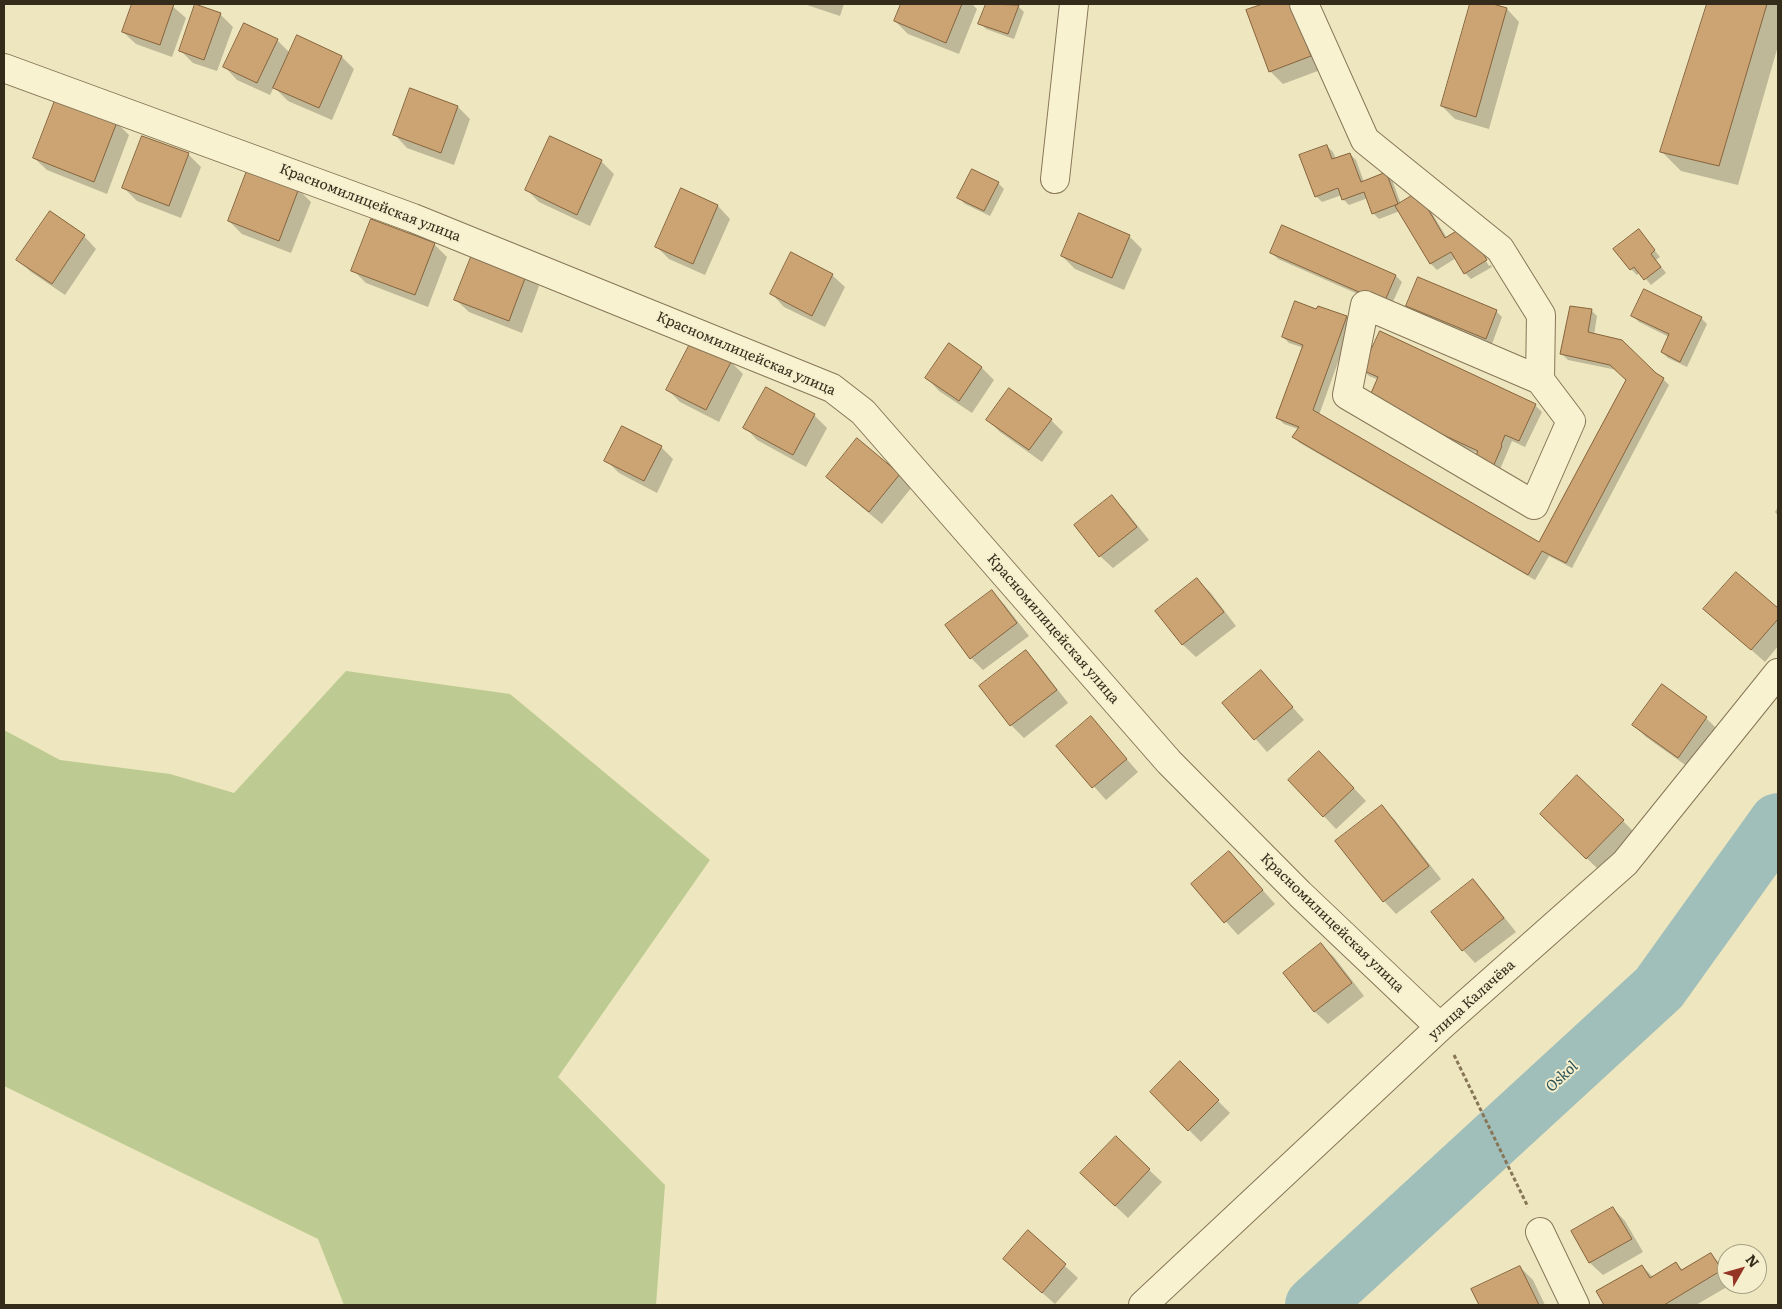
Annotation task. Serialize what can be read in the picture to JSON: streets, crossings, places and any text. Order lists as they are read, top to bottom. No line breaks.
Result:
{"streets":{"street":["Красномилицейская улица","улица Калачёва"]},"crossings":[["Красномилицейская улица","улица Калачёва"]],"water":["Oskol"],"north":"top right"}
